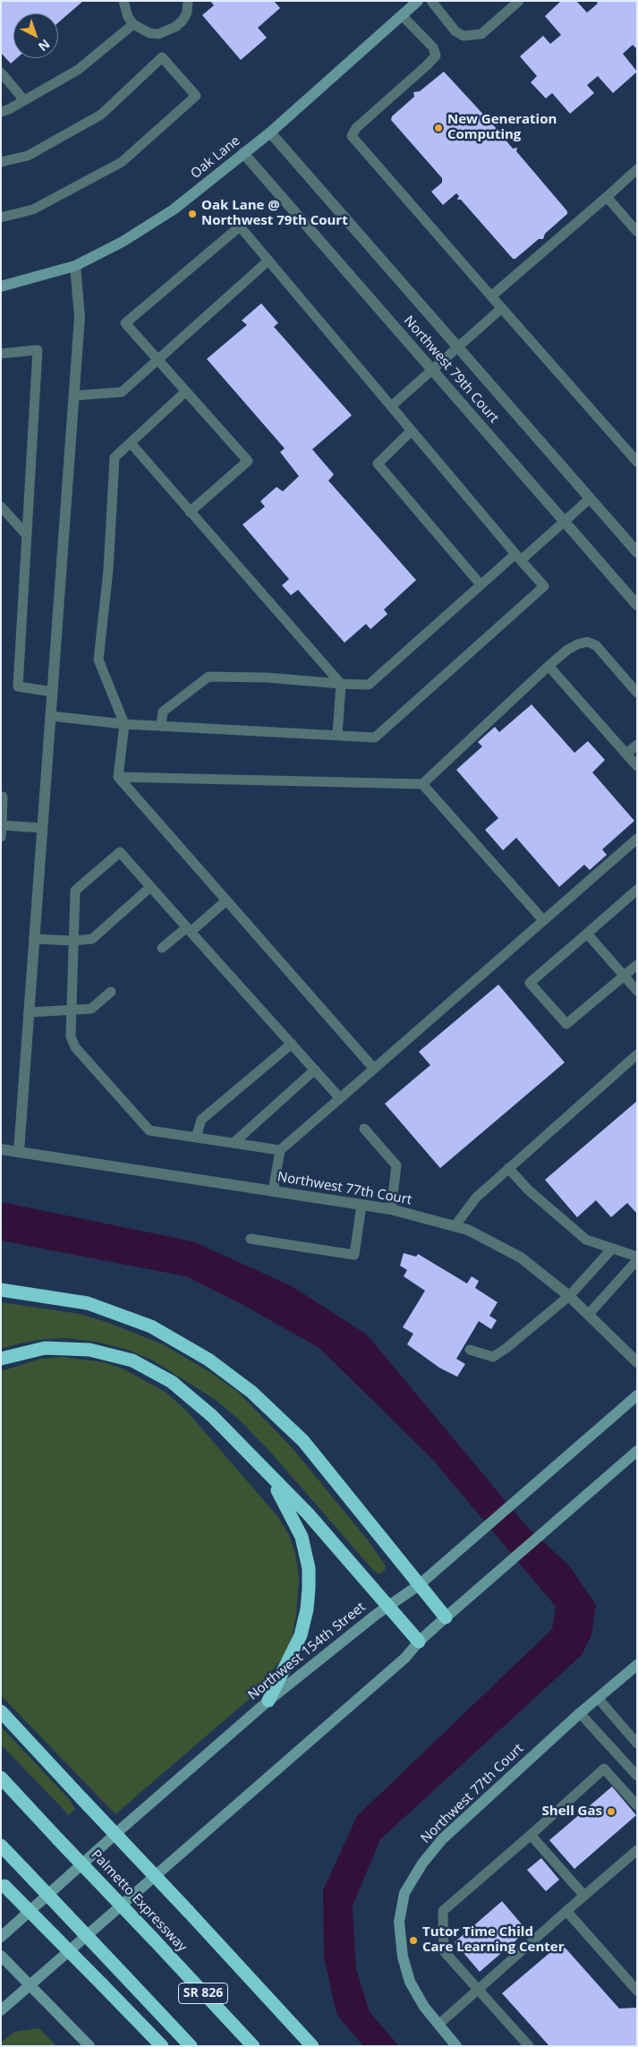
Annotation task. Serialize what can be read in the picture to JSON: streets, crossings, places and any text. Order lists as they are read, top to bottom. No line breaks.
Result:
{"streets":{"highway":["Palmetto Expressway","SR 826"],"main road":["Oak Lane","Northwest 77th Court","Northwest 154th Street"],"street":["Northwest 79th Court"]},"crossings":[["Oak Lane","Northwest 79th Court"]],"places":["New Generation Computing","Oak Lane @ Northwest 79th Court","Shell Gas","Tutor Time Child Care Learning Center"],"north":"bottom right"}
